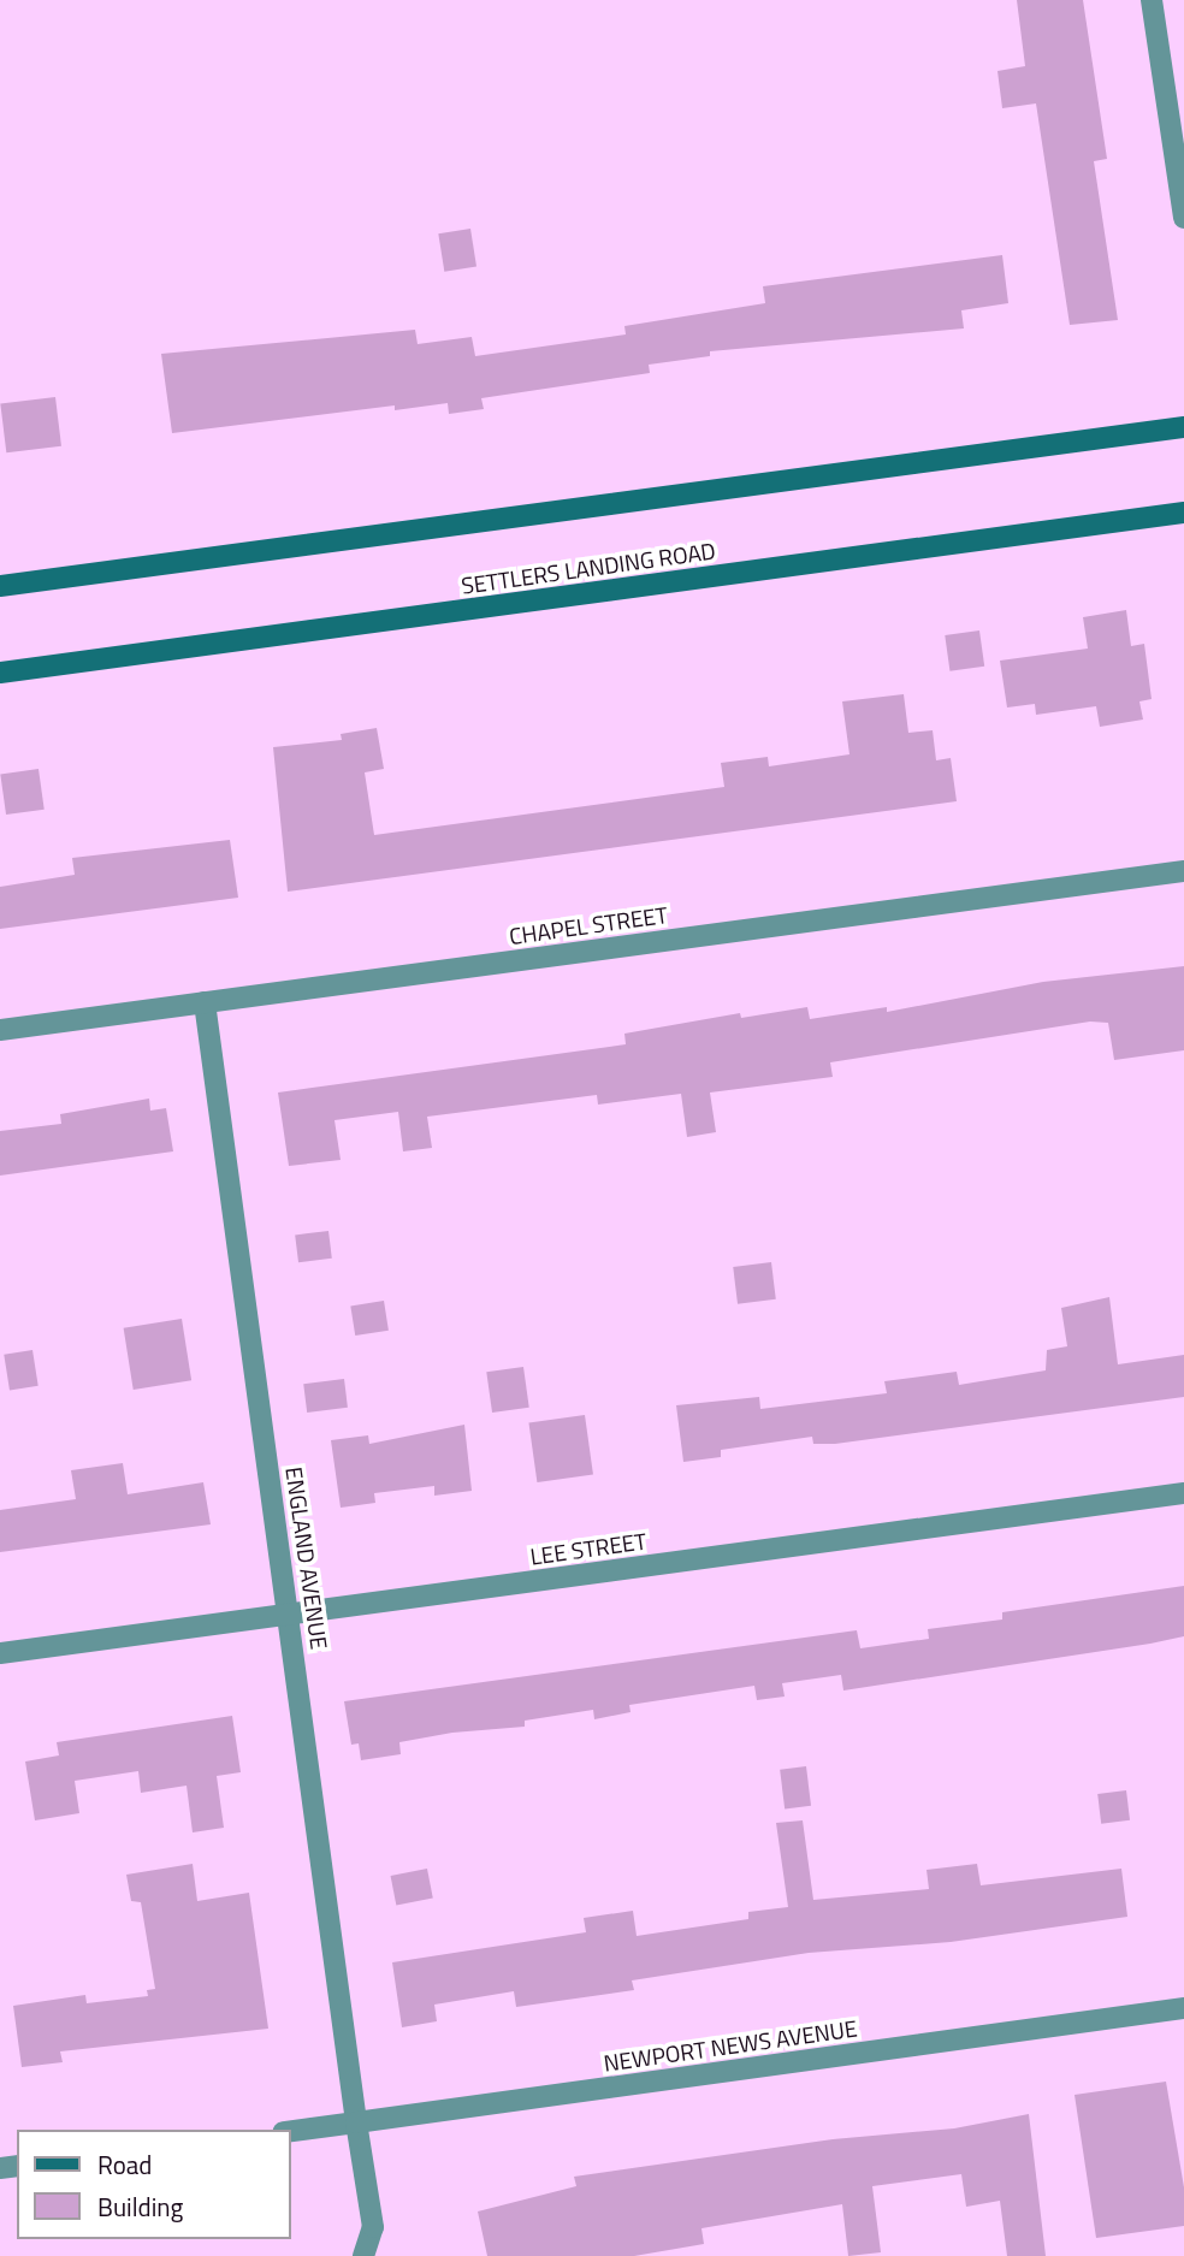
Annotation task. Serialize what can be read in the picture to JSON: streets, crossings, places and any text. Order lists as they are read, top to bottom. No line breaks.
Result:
{"streets":{"main road":["SETTLERS LANDING ROAD"],"street":["CHAPEL STREET","LEE STREET","ENGLAND AVENUE","NEWPORT NEWS AVENUE"]},"crossings":[["CHAPEL STREET","ENGLAND AVENUE"],["LEE STREET","ENGLAND AVENUE"],["ENGLAND AVENUE","NEWPORT NEWS AVENUE"]],"legend":["Road","Building"]}
